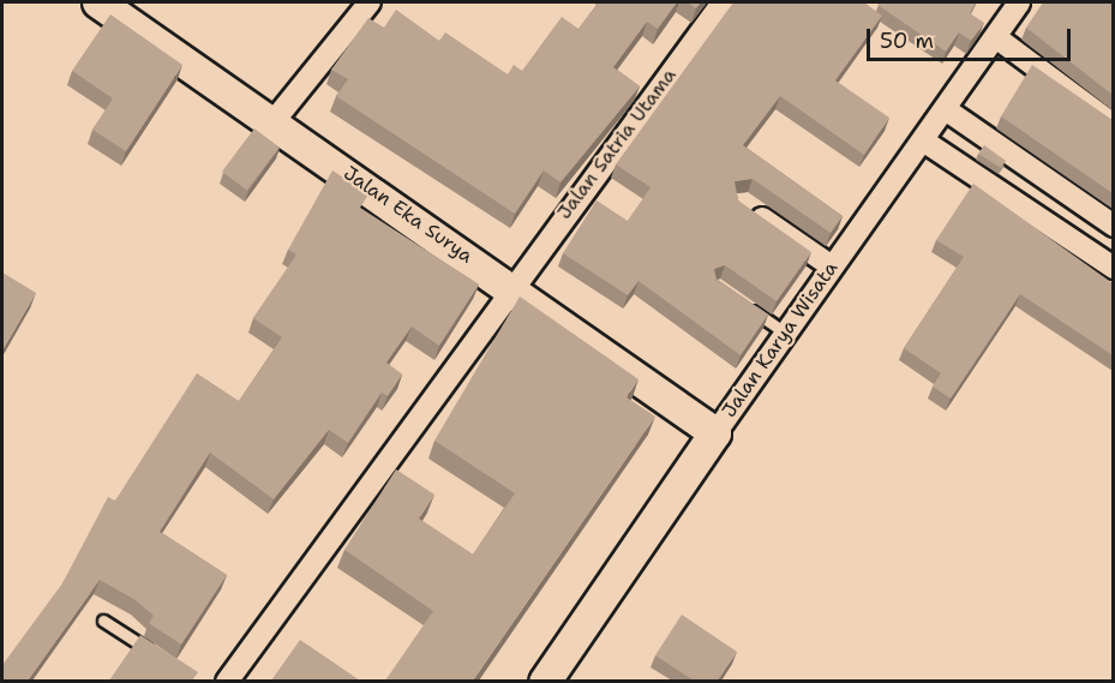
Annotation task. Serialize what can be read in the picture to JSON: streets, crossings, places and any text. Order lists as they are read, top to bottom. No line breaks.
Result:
{"streets":{"street":["Jalan Satria Utama","Jalan Eka Surya","Jalan Karya Wisata"]},"crossings":[["Jalan Satria Utama","Jalan Eka Surya"],["Jalan Eka Surya","Jalan Karya Wisata"]],"scale_bar":"50 m"}
